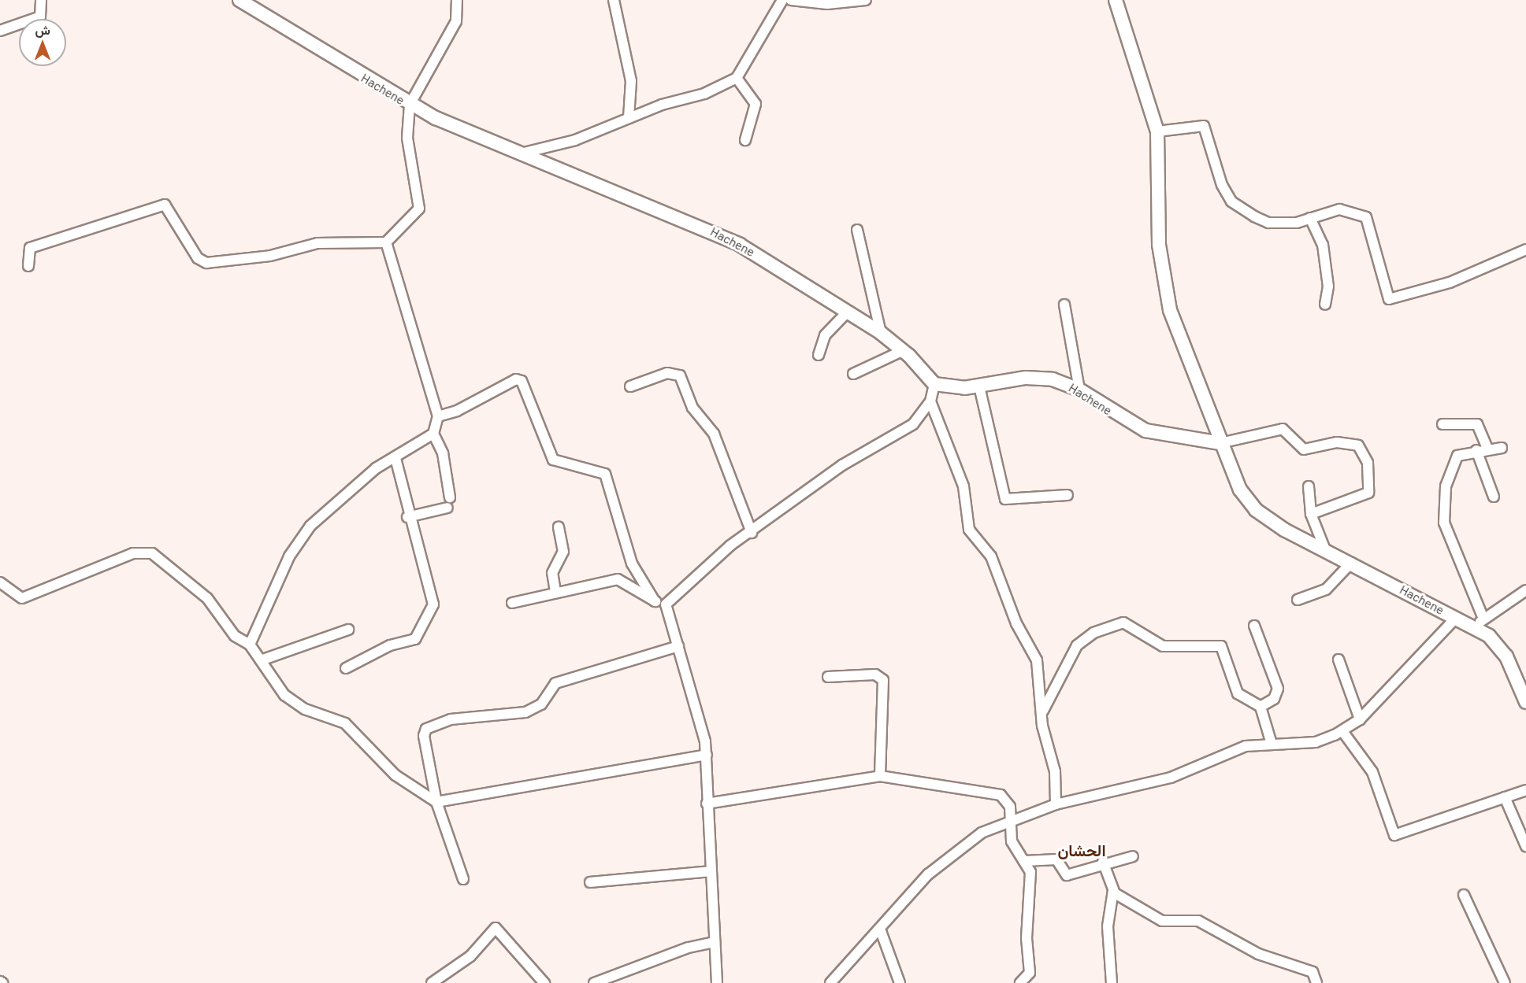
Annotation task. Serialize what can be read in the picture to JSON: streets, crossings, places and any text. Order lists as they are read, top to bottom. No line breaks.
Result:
{"streets":{"street":["Hachene"]},"districts":["الحشان"],"north":"top"}
